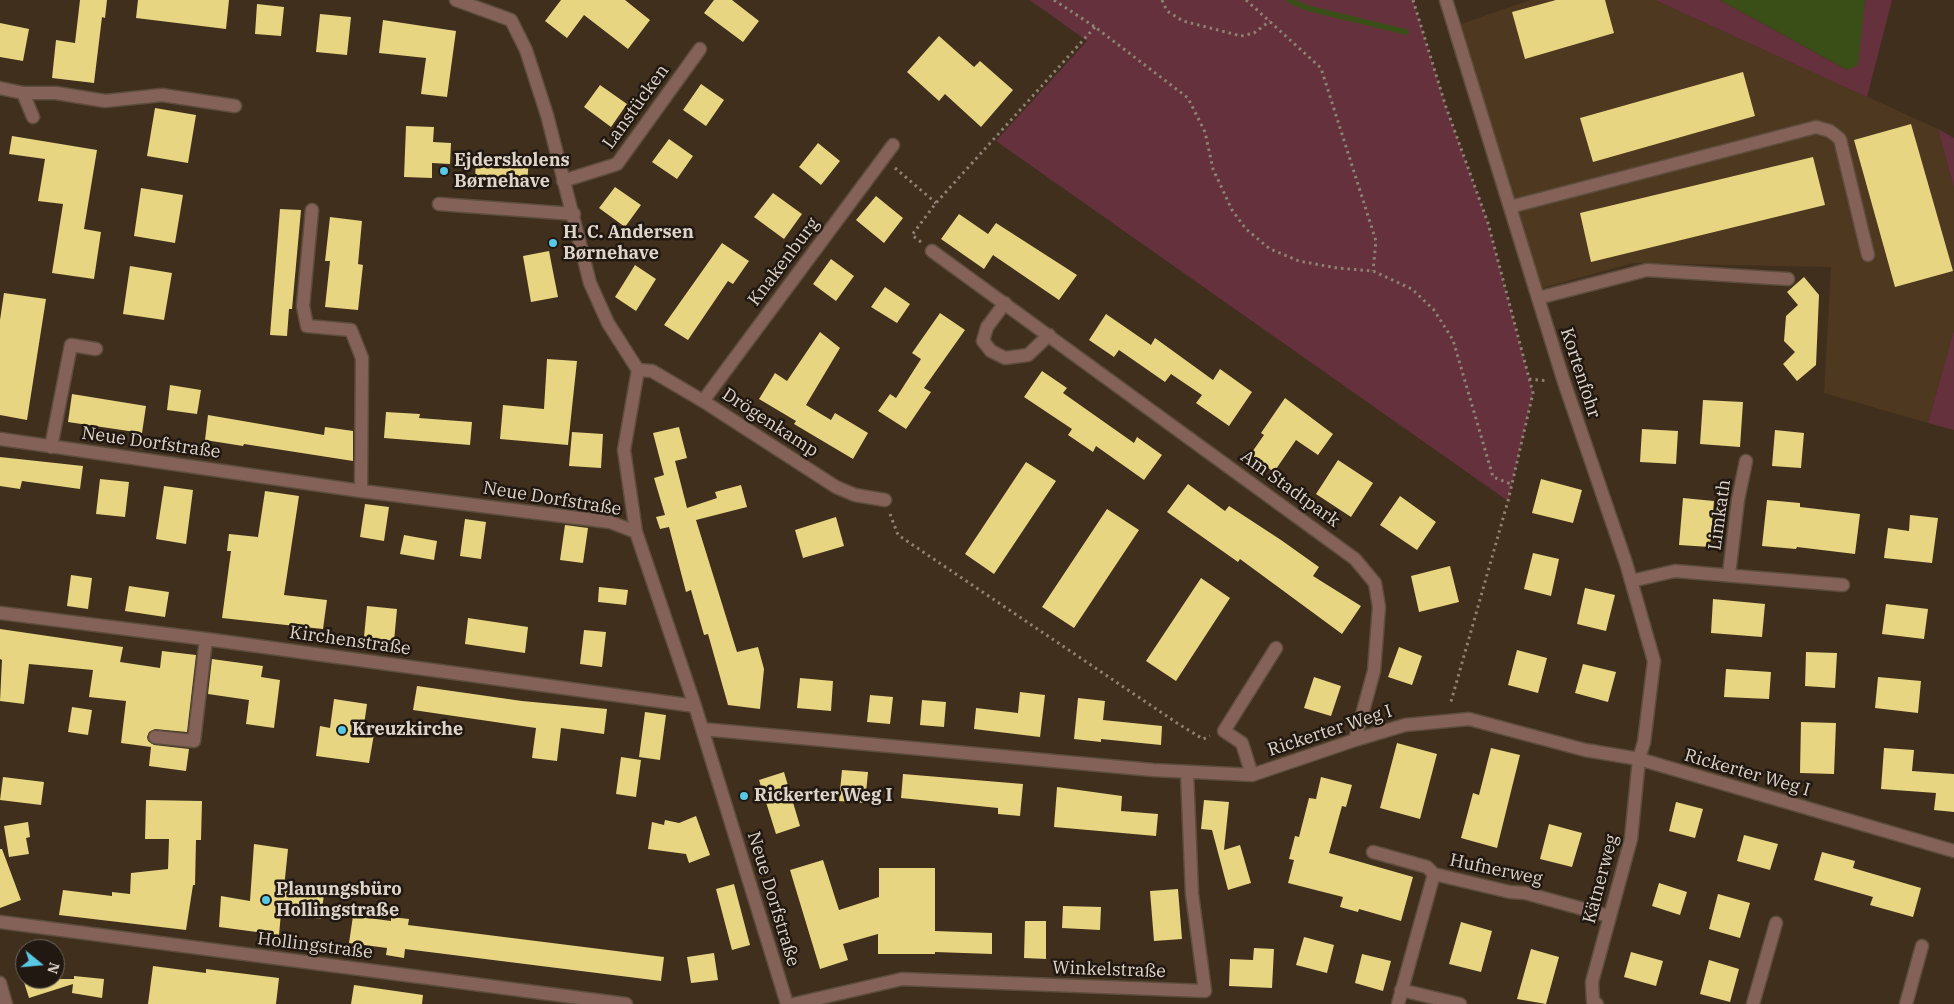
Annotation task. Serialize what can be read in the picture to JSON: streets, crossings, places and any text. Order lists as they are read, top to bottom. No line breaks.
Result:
{"streets":{"street":["Lanstücken","Knakenburg","Kortenfohr","Drögenkamp","Neue Dorfstraße","Am Stadtpark","Limkath","Kirchenstraße","Rickerter Weg I","Hufnerweg","Kätnerweg","Hollingstraße","Winkelstraße"]},"crossings":[["Knakenburg","Drögenkamp"],["Kortenfohr","Limkath"],["Kortenfohr","Rickerter Weg I"],["Kortenfohr","Kätnerweg"],["Neue Dorfstraße","Kirchenstraße"],["Neue Dorfstraße","Rickerter Weg I"],["Am Stadtpark","Rickerter Weg I"],["Rickerter Weg I","Kätnerweg"],["Rickerter Weg I","Winkelstraße"],["Hufnerweg","Kätnerweg"]],"places":["Ejderskolens Børnehave","H. C. Andersen Børnehave","Kreuzkirche","Rickerter Weg I","Planungsbüro Hollingstraße"],"north":"right"}
